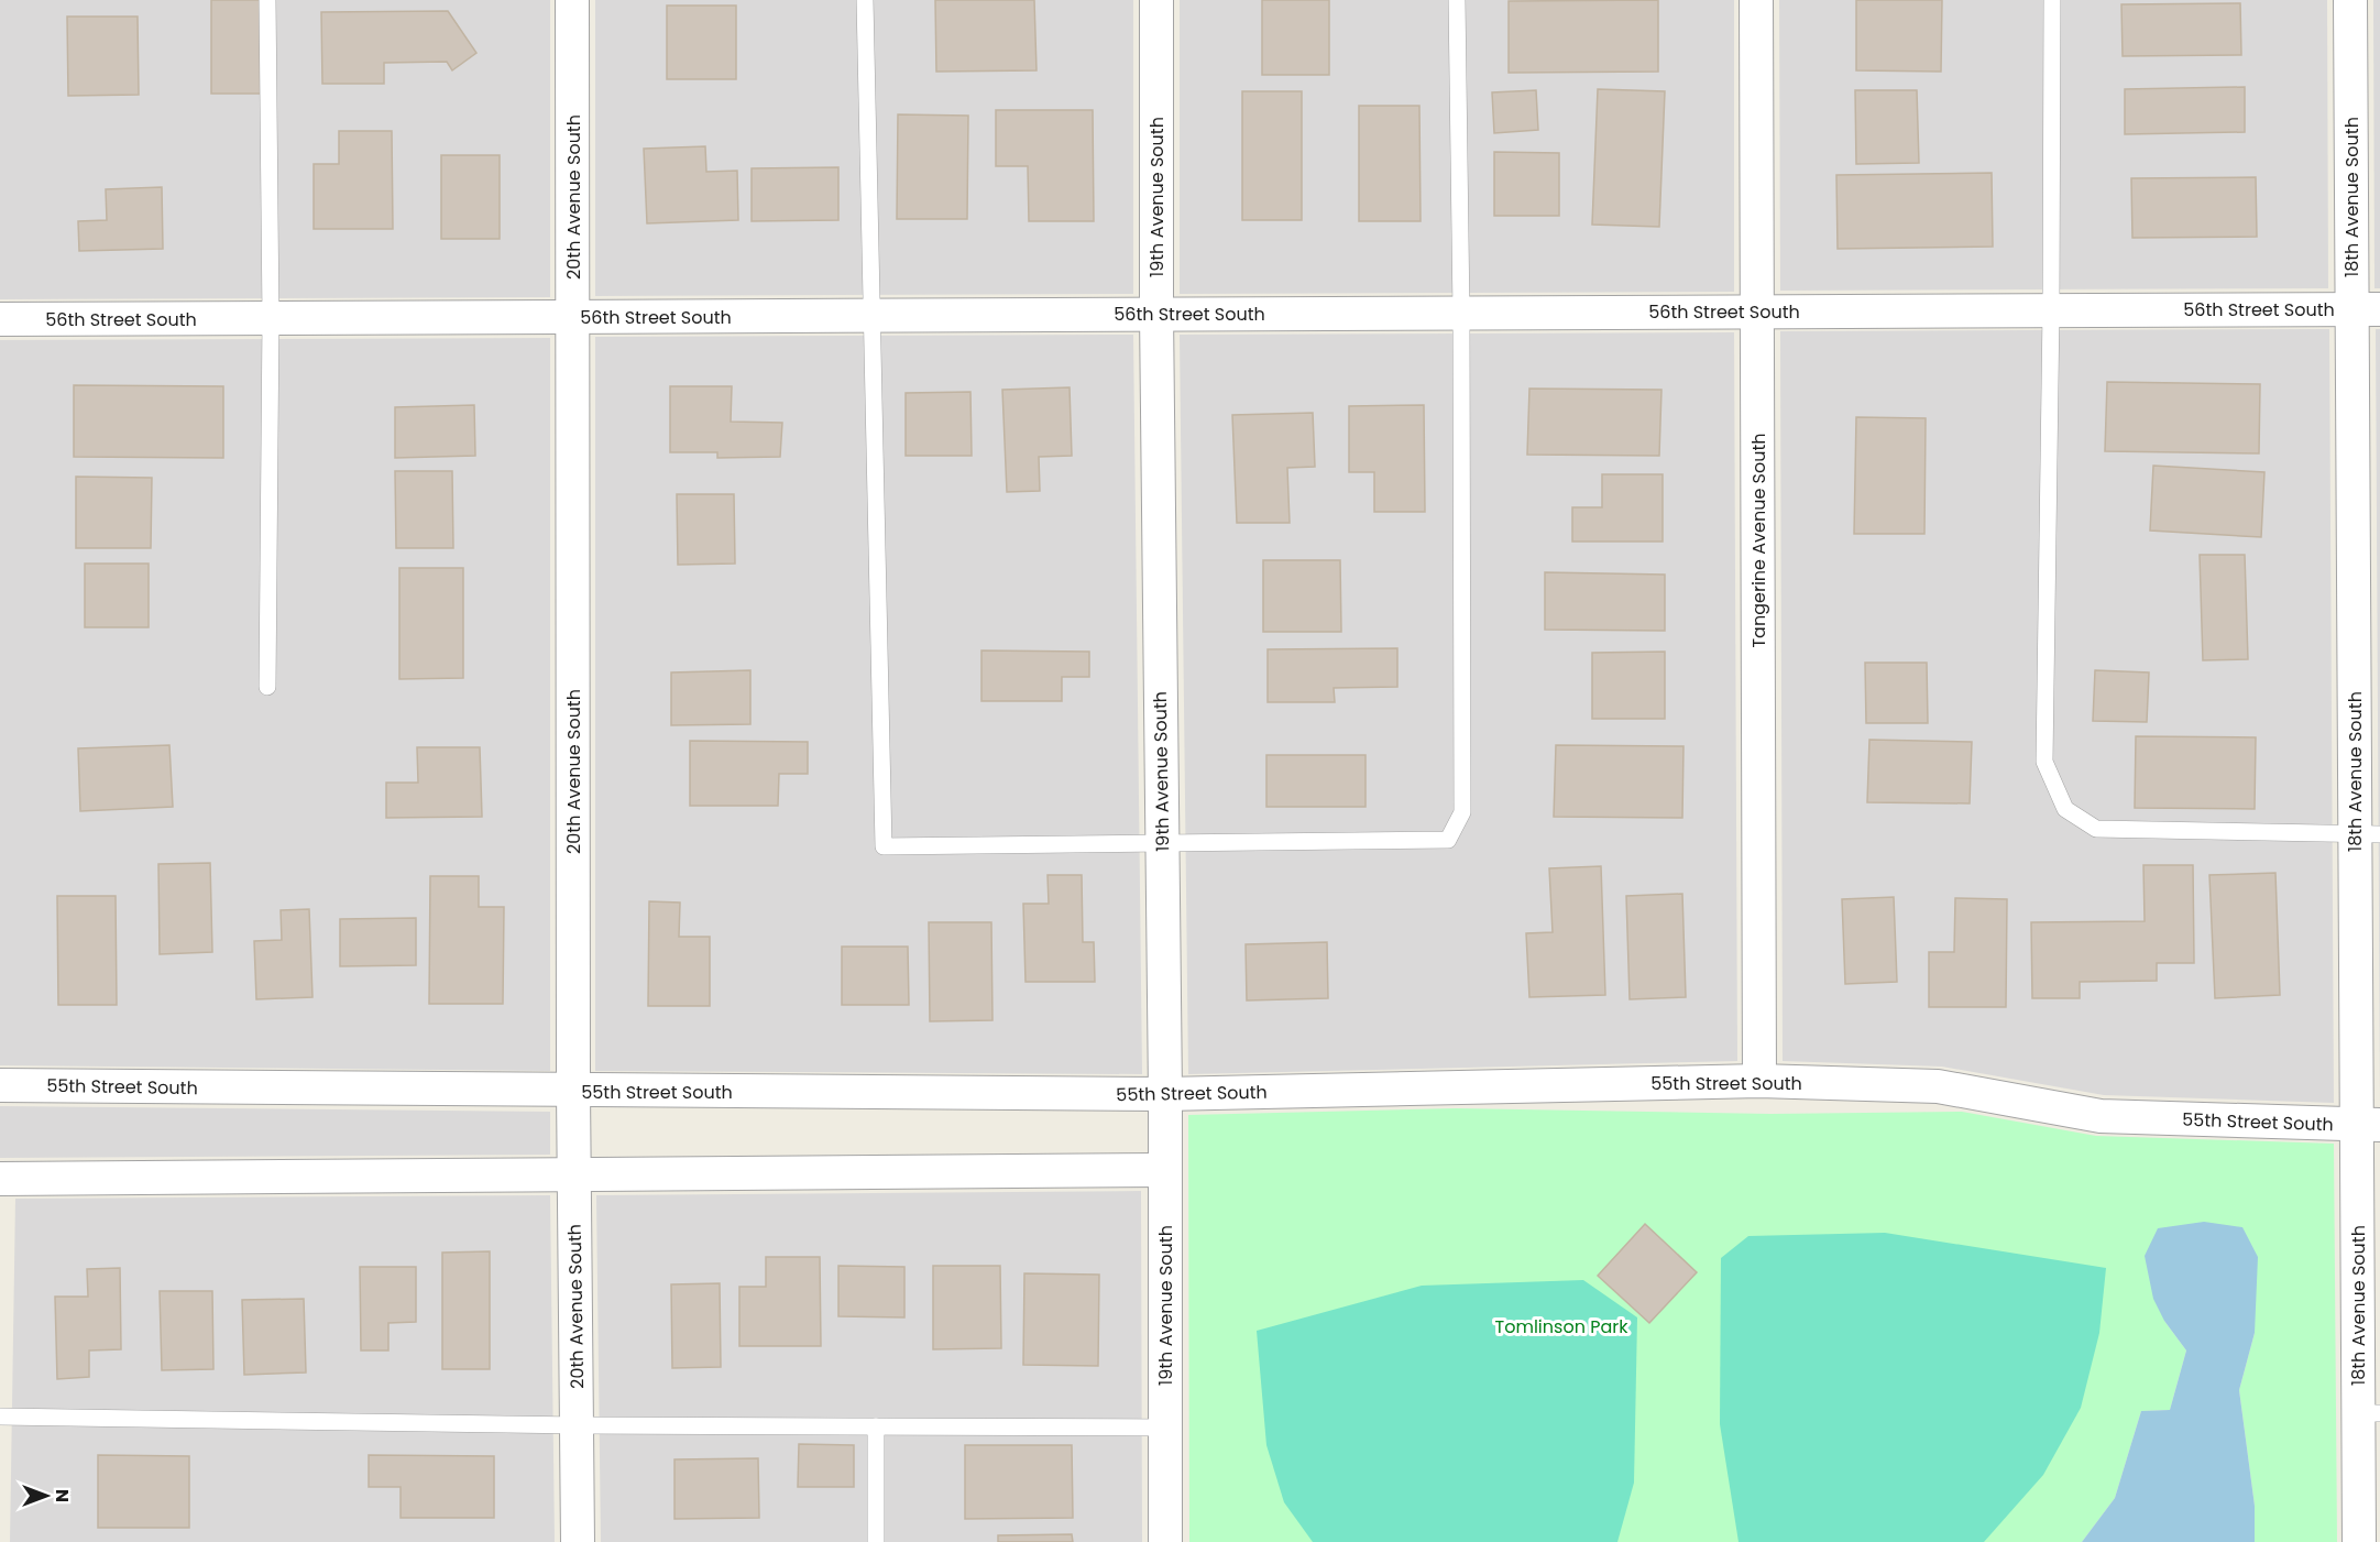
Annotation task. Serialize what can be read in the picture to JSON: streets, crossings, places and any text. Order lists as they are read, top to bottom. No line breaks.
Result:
{"streets":{"street":["20th Avenue South","19th Avenue South","18th Avenue South","56th Street South","Tangerine Avenue South","55th Street South"]},"crossings":[["20th Avenue South","56th Street South"],["20th Avenue South","55th Street South"],["19th Avenue South","56th Street South"],["19th Avenue South","55th Street South"],["18th Avenue South","56th Street South"],["18th Avenue South","55th Street South"],["56th Street South","Tangerine Avenue South"],["Tangerine Avenue South","55th Street South"]],"parks":["Tomlinson Park"],"north":"right"}
